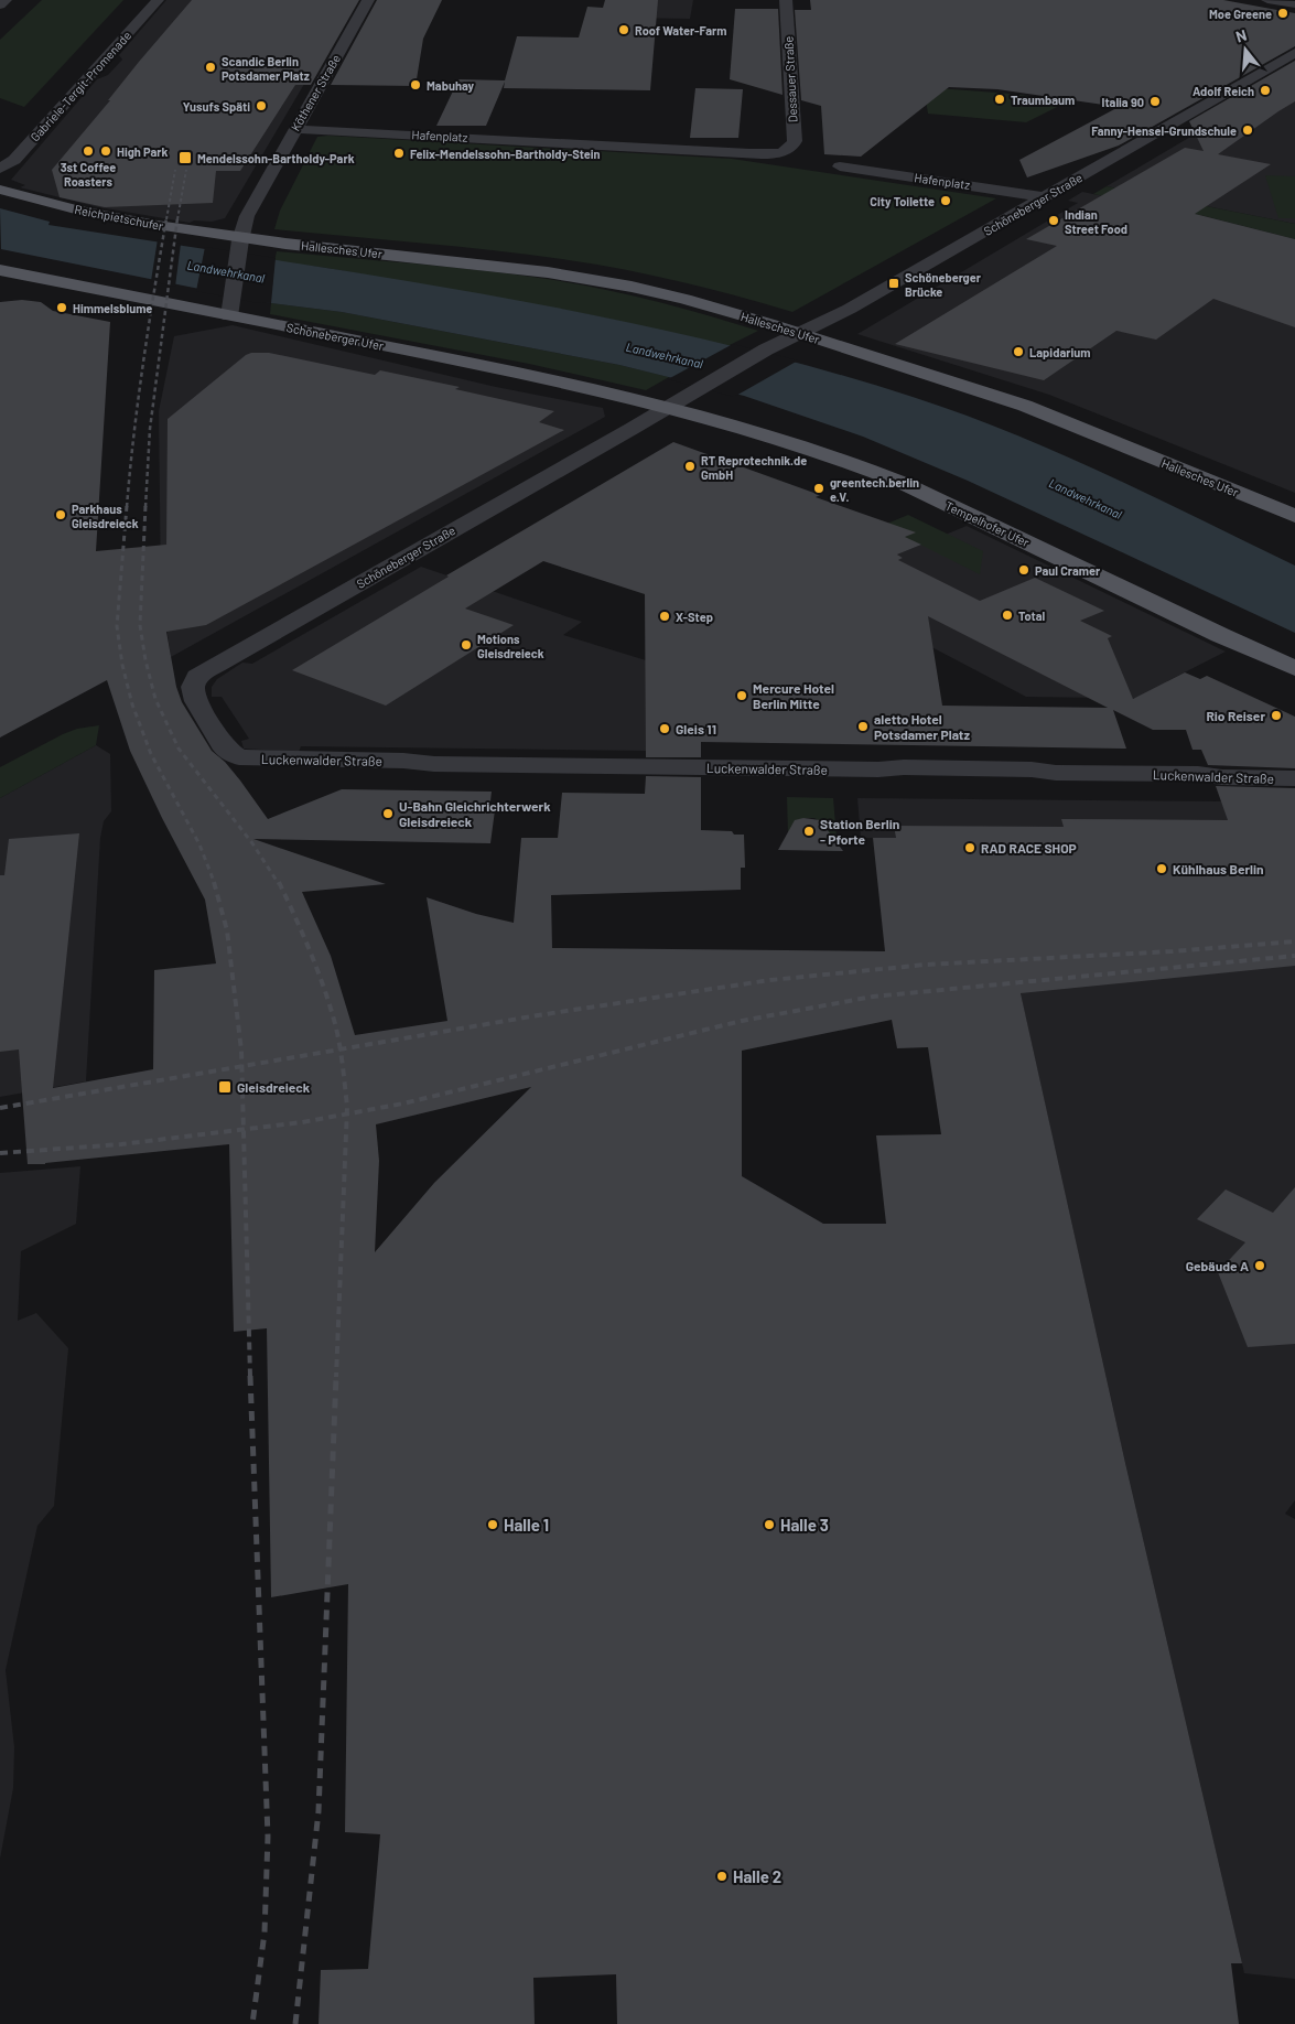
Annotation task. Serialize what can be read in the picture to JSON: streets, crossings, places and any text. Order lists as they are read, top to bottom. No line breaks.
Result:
{"streets":{"main road":["Reichpietschufer","Hallesches Ufer","Schöneberger Ufer","Tempelhofer Ufer"],"street":["Dessauer Straße","Gabriele-Tergit-Promenade","Köthener Straße","Hafenplatz","Schöneberger Straße","Luckenwalder Straße"]},"crossings":[["Dessauer Straße","Hafenplatz"],["Köthener Straße","Hafenplatz"],["Köthener Straße","Reichpietschufer"],["Köthener Straße","Hallesches Ufer"],["Köthener Straße","Schöneberger Ufer"],["Hafenplatz","Schöneberger Straße"],["Schöneberger Straße","Hallesches Ufer"],["Schöneberger Straße","Schöneberger Ufer"],["Schöneberger Straße","Tempelhofer Ufer"],["Schöneberger Straße","Luckenwalder Straße"],["Reichpietschufer","Hallesches Ufer"],["Schöneberger Ufer","Tempelhofer Ufer"]],"water":["Landwehrkanal"],"places":{"other":["Moe Greene","Roof Water-Farm","Scandic Berlin Potsdamer Platz","Mabuhay","Adolf Reich","Traumbaum","Italia 90","Yusufs Späti","Fanny-Hensel-Grundschule","3st Coffee Roasters","High Park","Felix-Mendelssohn-Bartholdy-Stein","City Toilette","Indian Street Food","Himmelsblume","Lapidarium","RT Reprotechnik.de GmbH","greentech.berlin e.V.","Parkhaus Gleisdreieck","Paul Cramer","Total","X-Step","Motions Gleisdreieck","Mercure Hotel Berlin Mitte","Rio Reiser","aletto Hotel Potsdamer Platz","Gleis 11","U-Bahn Gleichrichterwerk Gleisdreieck","Station Berlin - Pforte","RAD RACE SHOP","Kühlhaus Berlin","Gebäude A","Halle 1","Halle 3","Halle 2"],"transit":["Mendelssohn-Bartholdy-Park","Schöneberger Brücke","Gleisdreieck"]},"north":"top"}
